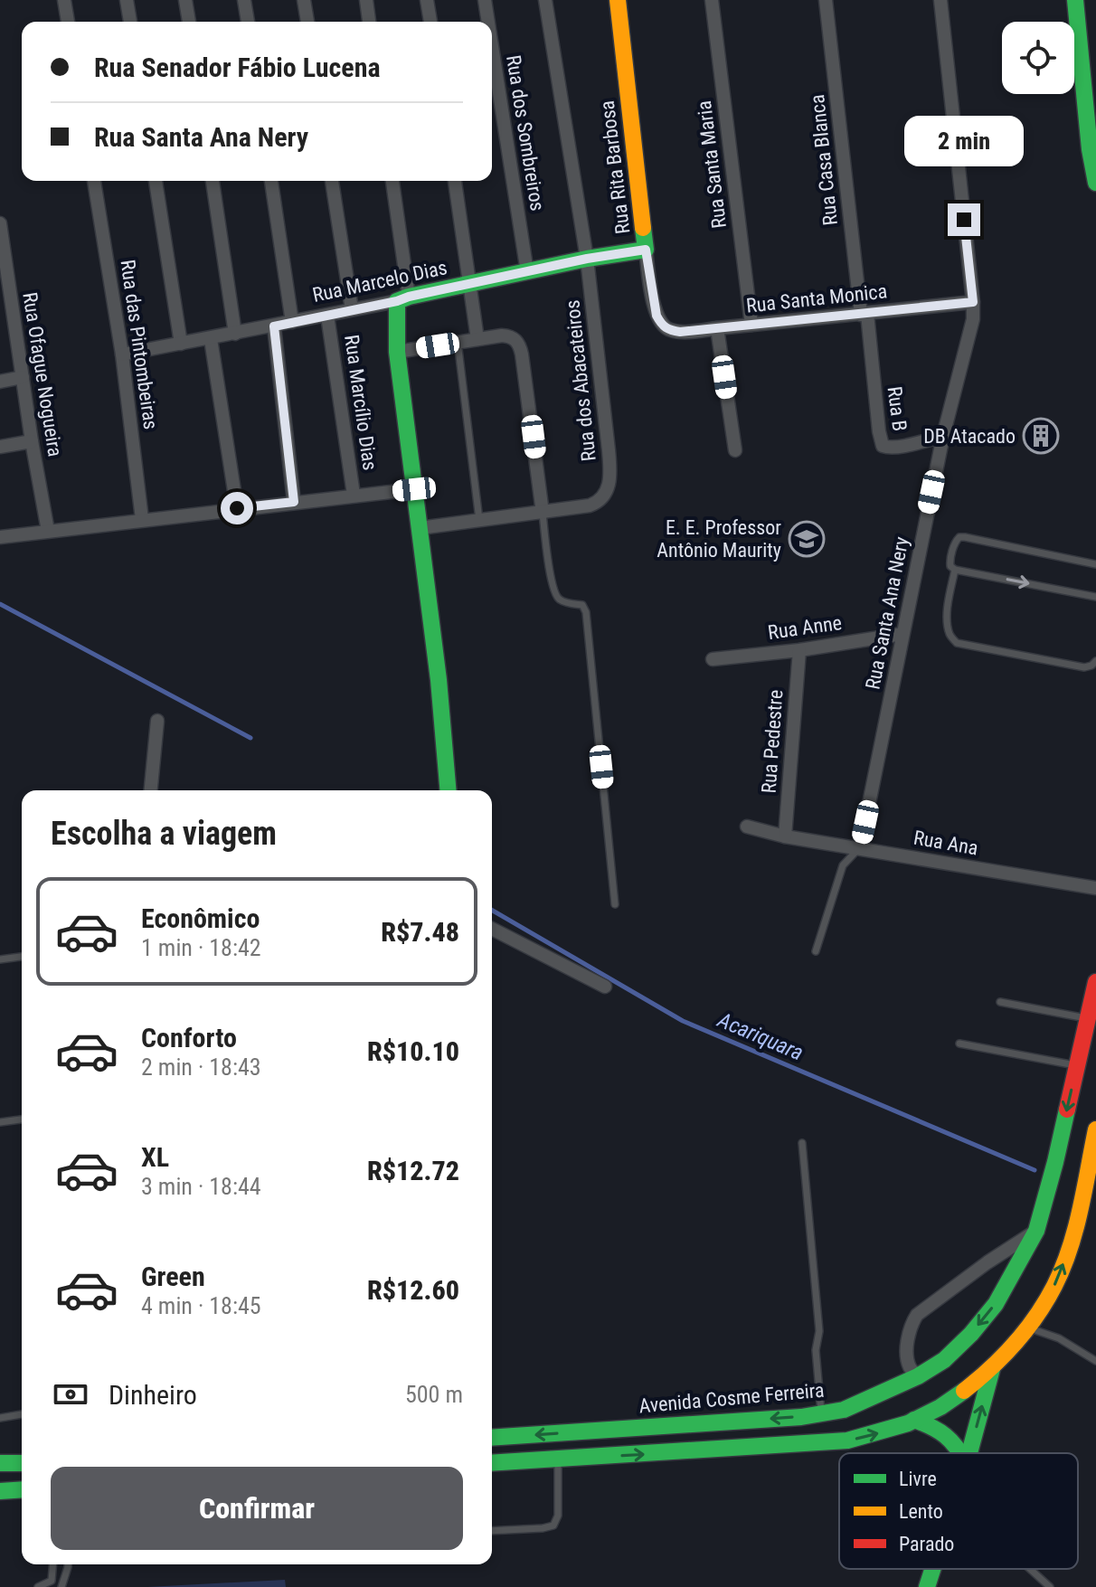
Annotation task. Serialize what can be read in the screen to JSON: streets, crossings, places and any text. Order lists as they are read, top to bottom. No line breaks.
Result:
{"streets":{"main road":["Rua Rita Barbosa","Rua Marcelo Dias","Avenida Cosme Ferreira"],"street":["Rua dos Sombreiros","Rua Casa Blanca","Rua Santa Maria","Rua Santa Monica","Rua das Pintombeiras","Rua Ofague Nogueira","Rua dos Abacateiros","Rua Marcílio Dias","Rua B","Rua Santa Ana Nery","Rua Anne","Rua Pedestre","Rua Ana"]},"crossings":[["Rua dos Sombreiros","Rua Marcelo Dias"],["Rua Casa Blanca","Rua Santa Monica"],["Rua Casa Blanca","Rua B"],["Rua Santa Maria","Rua Santa Monica"],["Rua Rita Barbosa","Rua Marcelo Dias"],["Rua Rita Barbosa","Rua Santa Monica"],["Rua Marcelo Dias","Rua das Pintombeiras"],["Rua Marcelo Dias","Rua dos Abacateiros"],["Rua Marcelo Dias","Rua Marcílio Dias"],["Rua Santa Monica","Rua B"],["Rua Santa Monica","Rua Santa Ana Nery"],["Rua B","Rua Santa Ana Nery"],["Rua Santa Ana Nery","Rua Anne"],["Rua Santa Ana Nery","Rua Ana"],["Rua Anne","Rua Pedestre"],["Rua Pedestre","Rua Ana"]],"one_way":["Avenida Cosme Ferreira"],"water":["Acariquara"],"places":{"building":["DB Atacado"],"school or university":["E. E. Professor Antônio Maurity"]},"legend":["Livre","Lento","Parado"],"page":{"banner":["Rua Senador Fábio Lucena","Rua Santa Ana Nery"],"bubble":"2 min","heading":"Escolha a viagem","list":[{"name":"Econômico","note":"1 min · 18:42","value":"R$7.48"},{"name":"Conforto","note":"2 min · 18:43","value":"R$10.10"},{"name":"XL","note":"3 min · 18:44","value":"R$12.72"},{"name":"Green","note":"4 min · 18:45","value":"R$12.60"}],"pay":["Dinheiro","500 m"],"buttons":"Confirmar"}}
